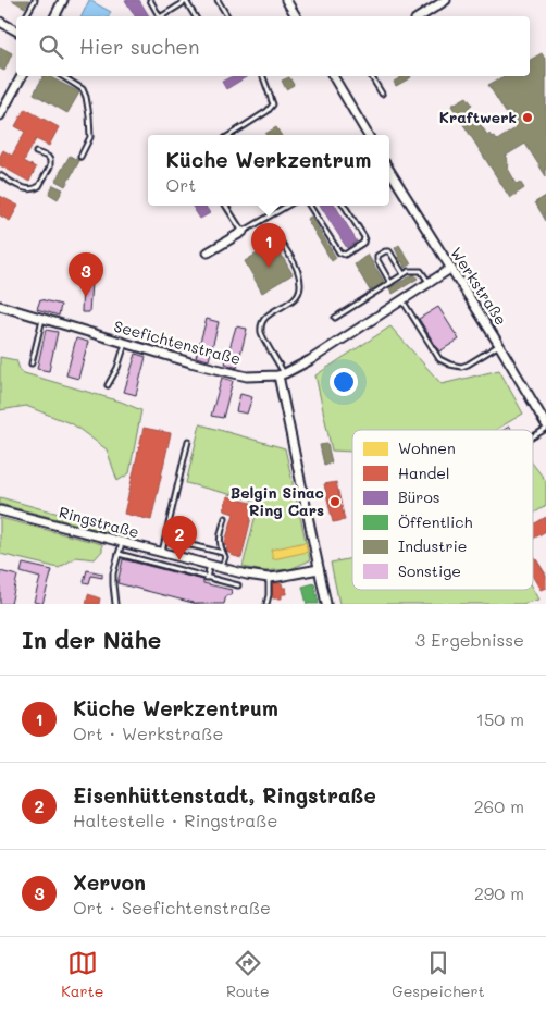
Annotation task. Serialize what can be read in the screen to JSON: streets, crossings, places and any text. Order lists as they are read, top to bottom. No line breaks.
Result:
{"streets":{"street":["Werkstraße","Seefichtenstraße","Ringstraße"]},"crossings":[["Werkstraße","Seefichtenstraße"]],"places":["Kraftwerk","Belgin Sinac Ring Cars"],"legend":["Wohnen","Handel","Büros","Öffentlich","Industrie","Sonstige"],"page":{"search":"Hier suchen","popup":["Küche Werkzentrum","Ort"],"pins":["1","3","2"],"heading":["In der Nähe","3 Ergebnisse"],"list":[{"mark":"1","name":"Küche Werkzentrum","note":"Ort · Werkstraße","value":"150 m"},{"mark":"2","name":"Eisenhüttenstadt, Ringstraße","note":"Haltestelle · Ringstraße","value":"260 m"},{"mark":"3","name":"Xervon","note":"Ort · Seefichtenstraße","value":"290 m"}],"nav":["Karte","Route","Gespeichert"]}}
